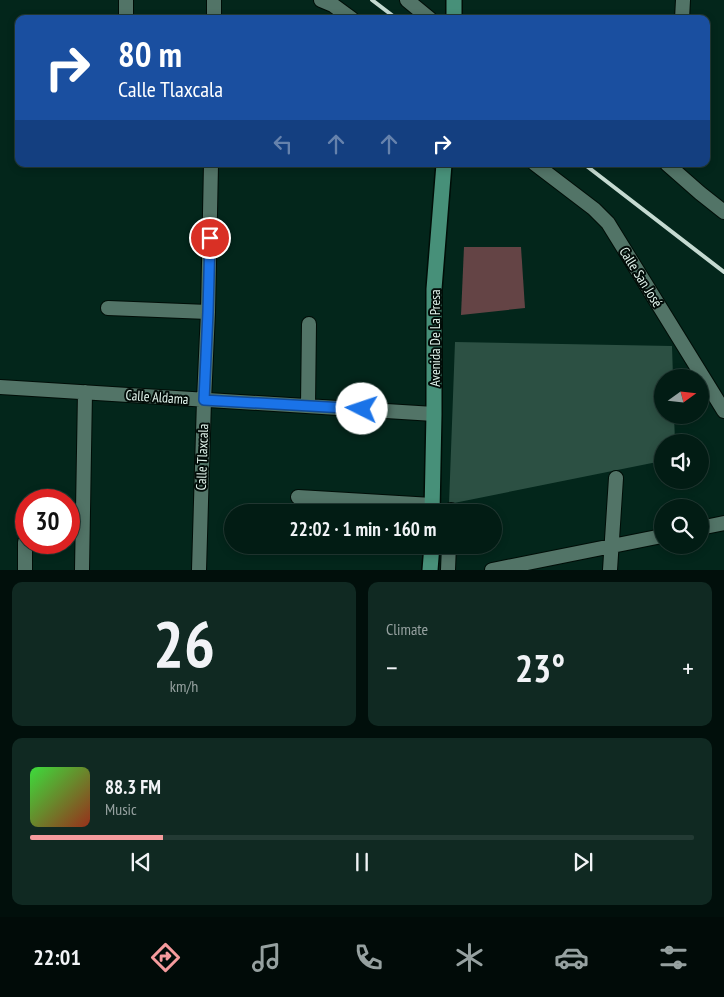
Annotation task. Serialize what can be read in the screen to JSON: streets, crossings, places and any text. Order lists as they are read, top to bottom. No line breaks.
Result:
{"streets":{"street":["Calle San José","Avenida De La Presa","Calle Aldama","Calle Tlaxcala"]},"crossings":[["Avenida De La Presa","Calle Aldama"],["Calle Aldama","Calle Tlaxcala"]],"north":"right","page":{"turn":["80 m","Calle Tlaxcala"],"limit":"30","trip":"22:02 · 1 min · 160 m","tile":[["26","km/h"],"Climate"],"heat":["−","23°","+"],"song":["88.3 FM","Music"],"tabs":"22:01"}}
